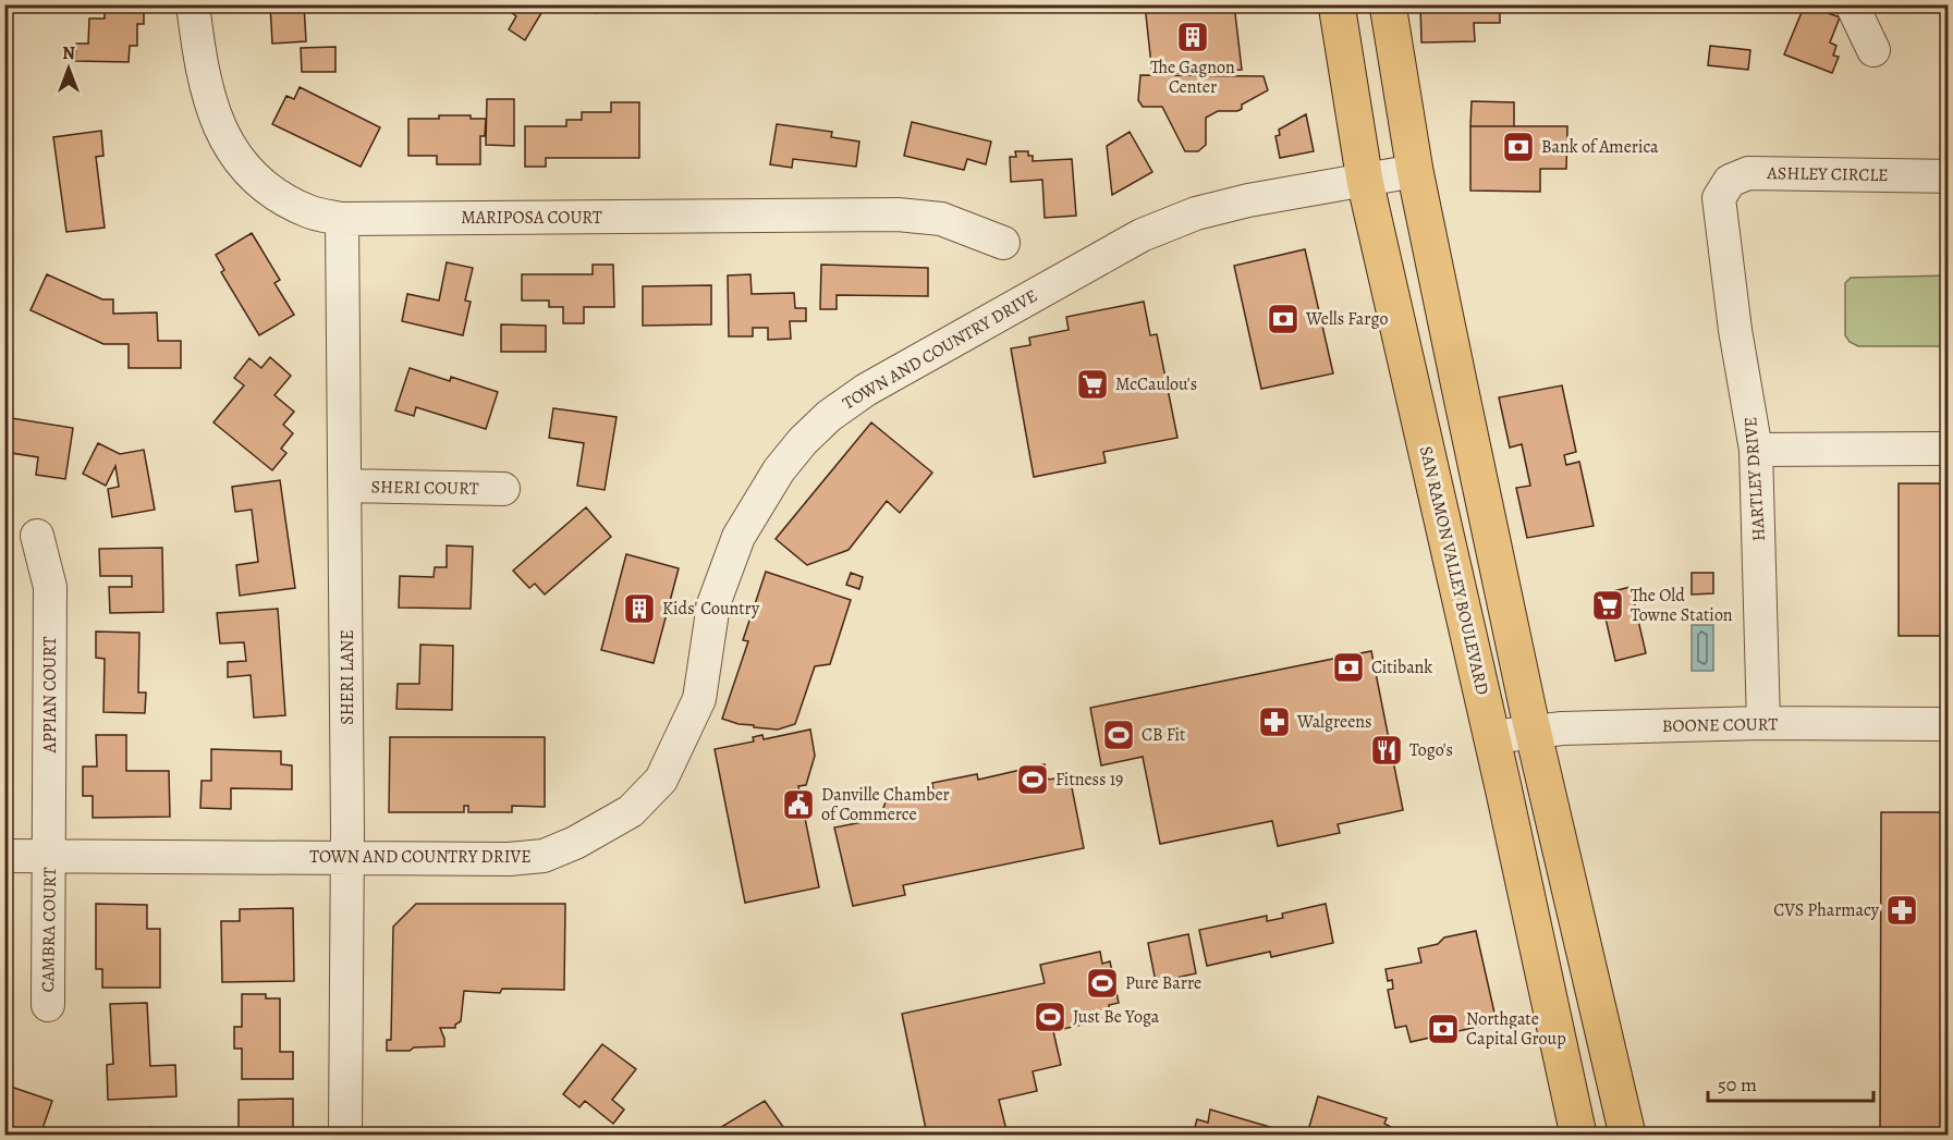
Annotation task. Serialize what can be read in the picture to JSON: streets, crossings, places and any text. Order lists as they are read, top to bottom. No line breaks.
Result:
{"streets":{"main road":["SAN RAMON VALLEY BOULEVARD"],"street":["ASHLEY CIRCLE","MARIPOSA COURT","TOWN AND COUNTRY DRIVE","HARTLEY DRIVE","SHERI COURT","SHERI LANE","APPIAN COURT","BOONE COURT","CAMBRA COURT"]},"crossings":[["ASHLEY CIRCLE","HARTLEY DRIVE"],["MARIPOSA COURT","SHERI LANE"],["TOWN AND COUNTRY DRIVE","SAN RAMON VALLEY BOULEVARD"],["TOWN AND COUNTRY DRIVE","SHERI LANE"],["TOWN AND COUNTRY DRIVE","APPIAN COURT"],["TOWN AND COUNTRY DRIVE","CAMBRA COURT"],["HARTLEY DRIVE","BOONE COURT"],["SHERI COURT","SHERI LANE"],["SAN RAMON VALLEY BOULEVARD","BOONE COURT"],["APPIAN COURT","CAMBRA COURT"]],"places":{"building":["The Gagnon Center","Kids' Country"],"bank":["Bank of America","Wells Fargo","Citibank","Northgate Capital Group"],"supermarket":["McCaulou's","The Old Towne Station"],"pharmacy":["Walgreens","CVS Pharmacy"],"sports":["CB Fit","Fitness 19","Pure Barre","Just Be Yoga"],"restaurant":["Togo's"],"public building":["Danville Chamber of Commerce"]},"scale_bar":"50 m","north":"top"}
